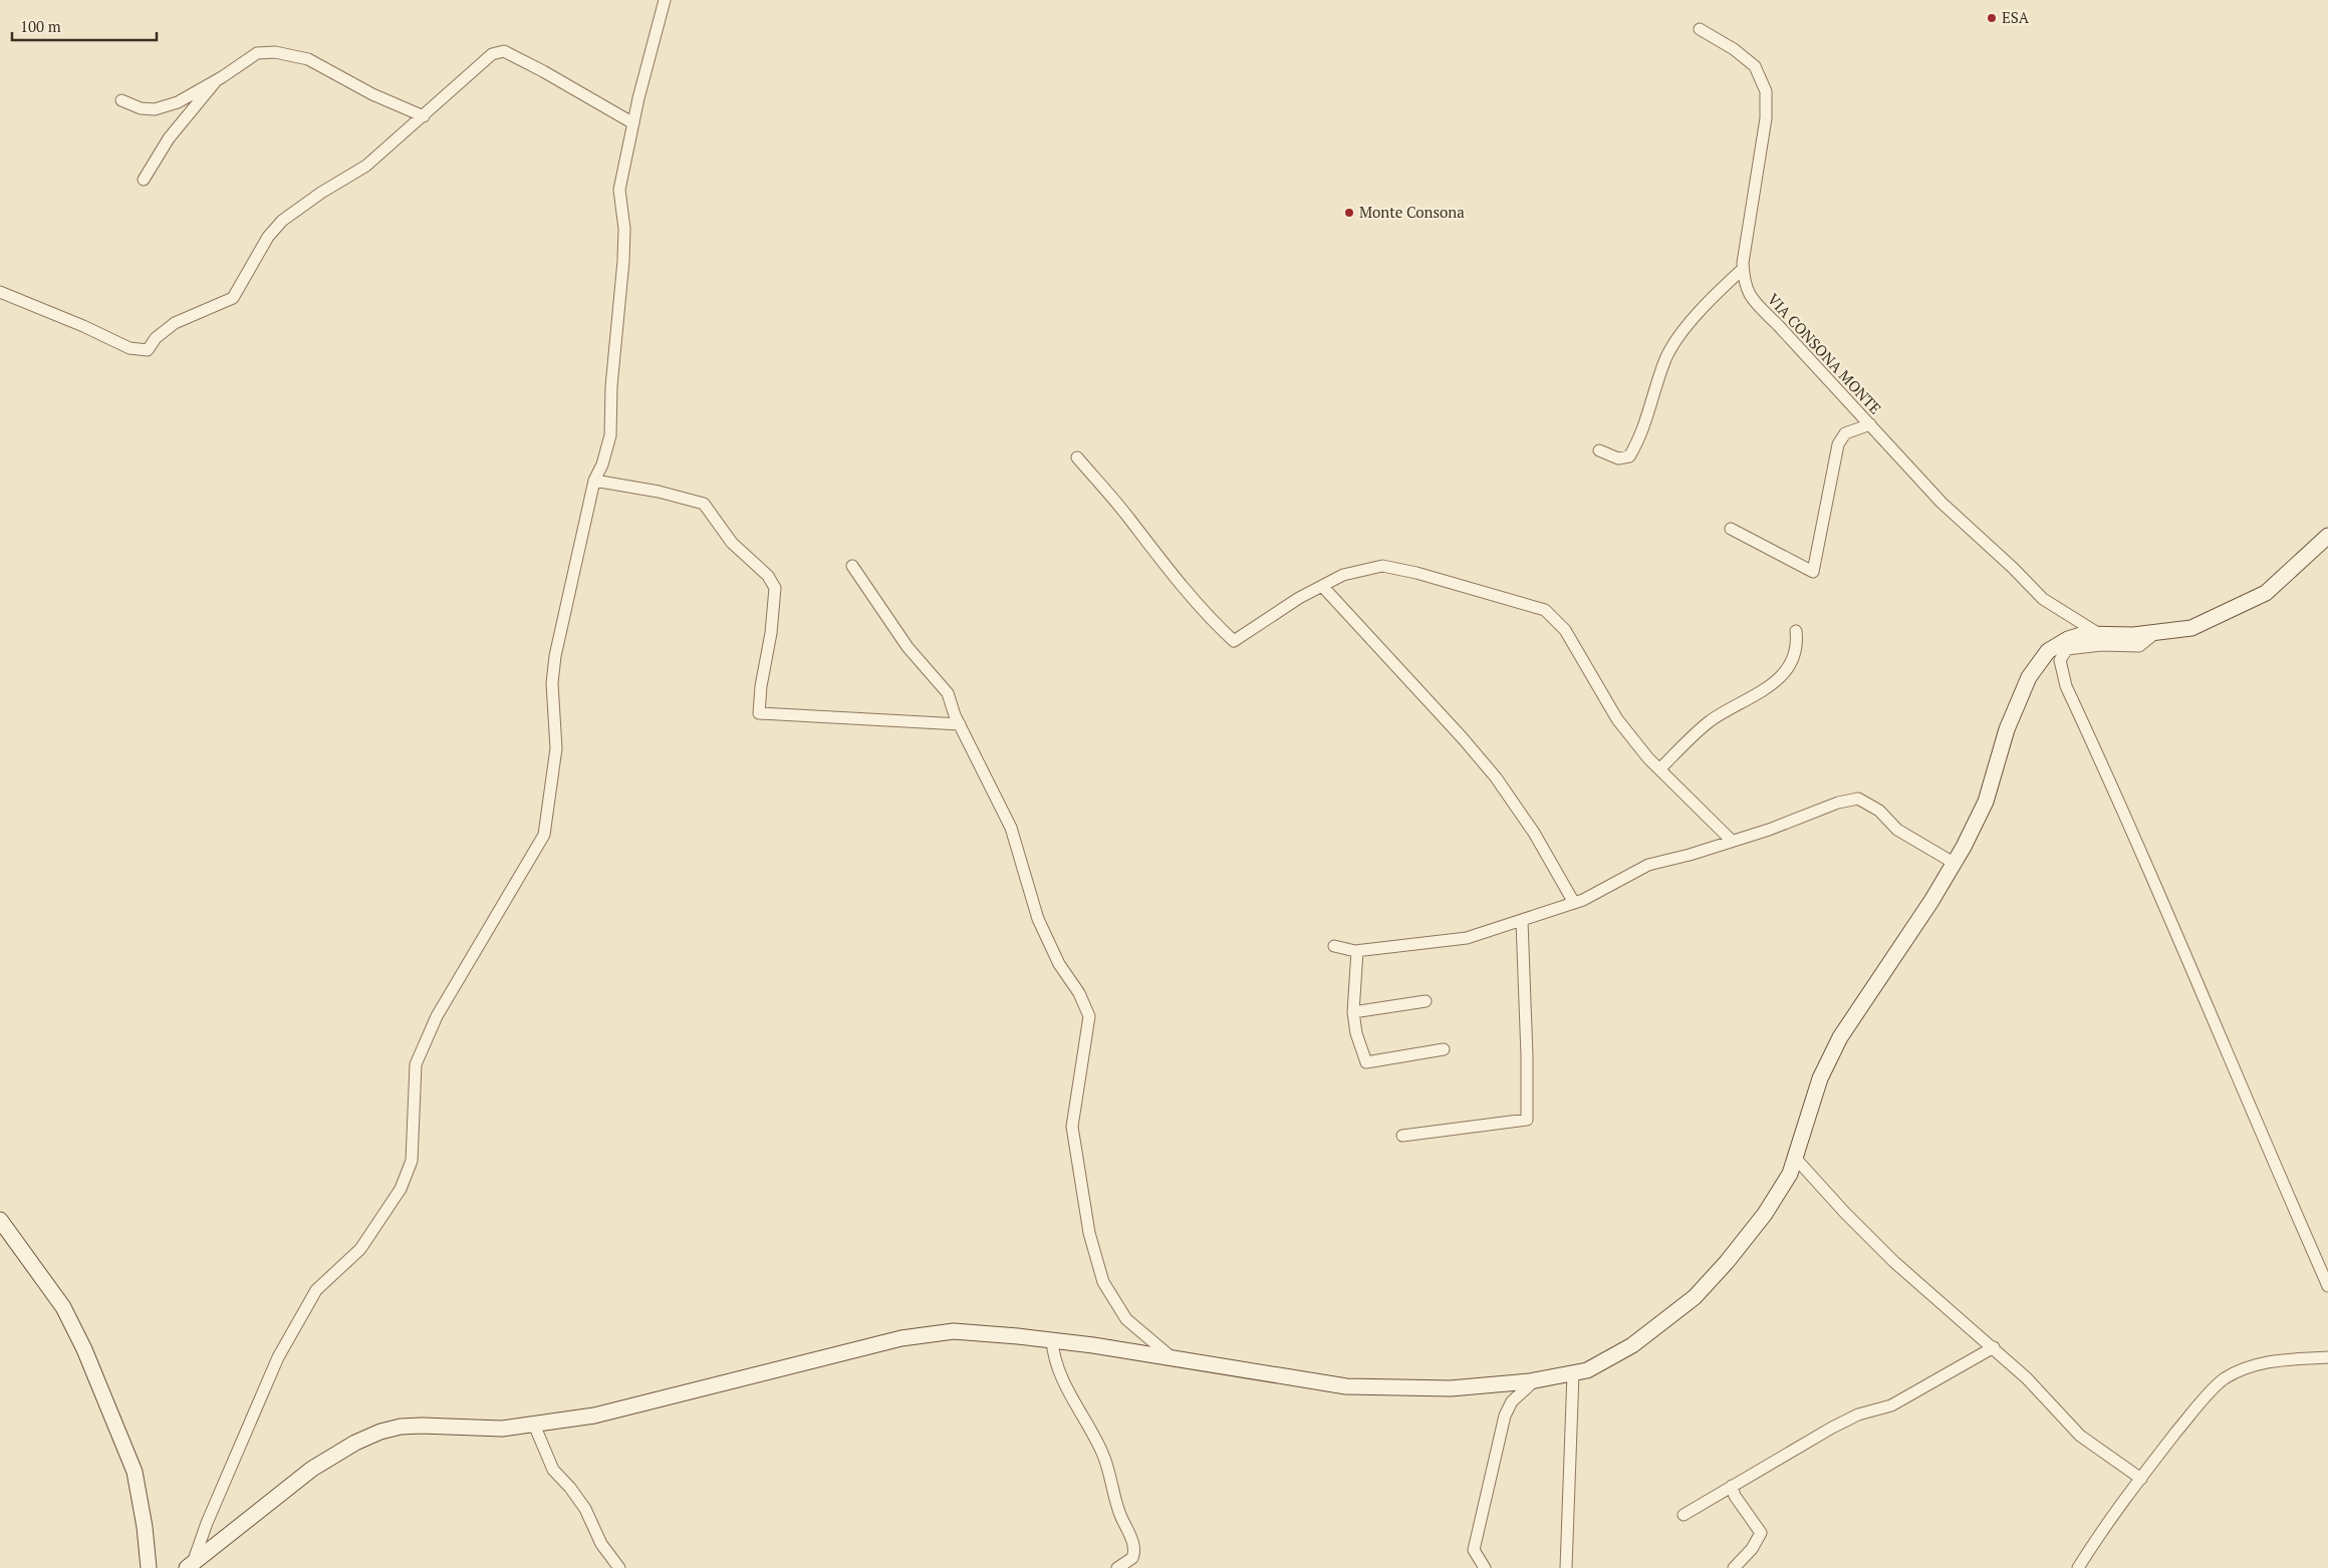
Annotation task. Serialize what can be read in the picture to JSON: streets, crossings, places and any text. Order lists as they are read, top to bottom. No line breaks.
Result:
{"streets":{"street":["VIA CONSONA MONTE"]},"places":["ESA","Monte Consona"],"scale_bar":"100 m"}
